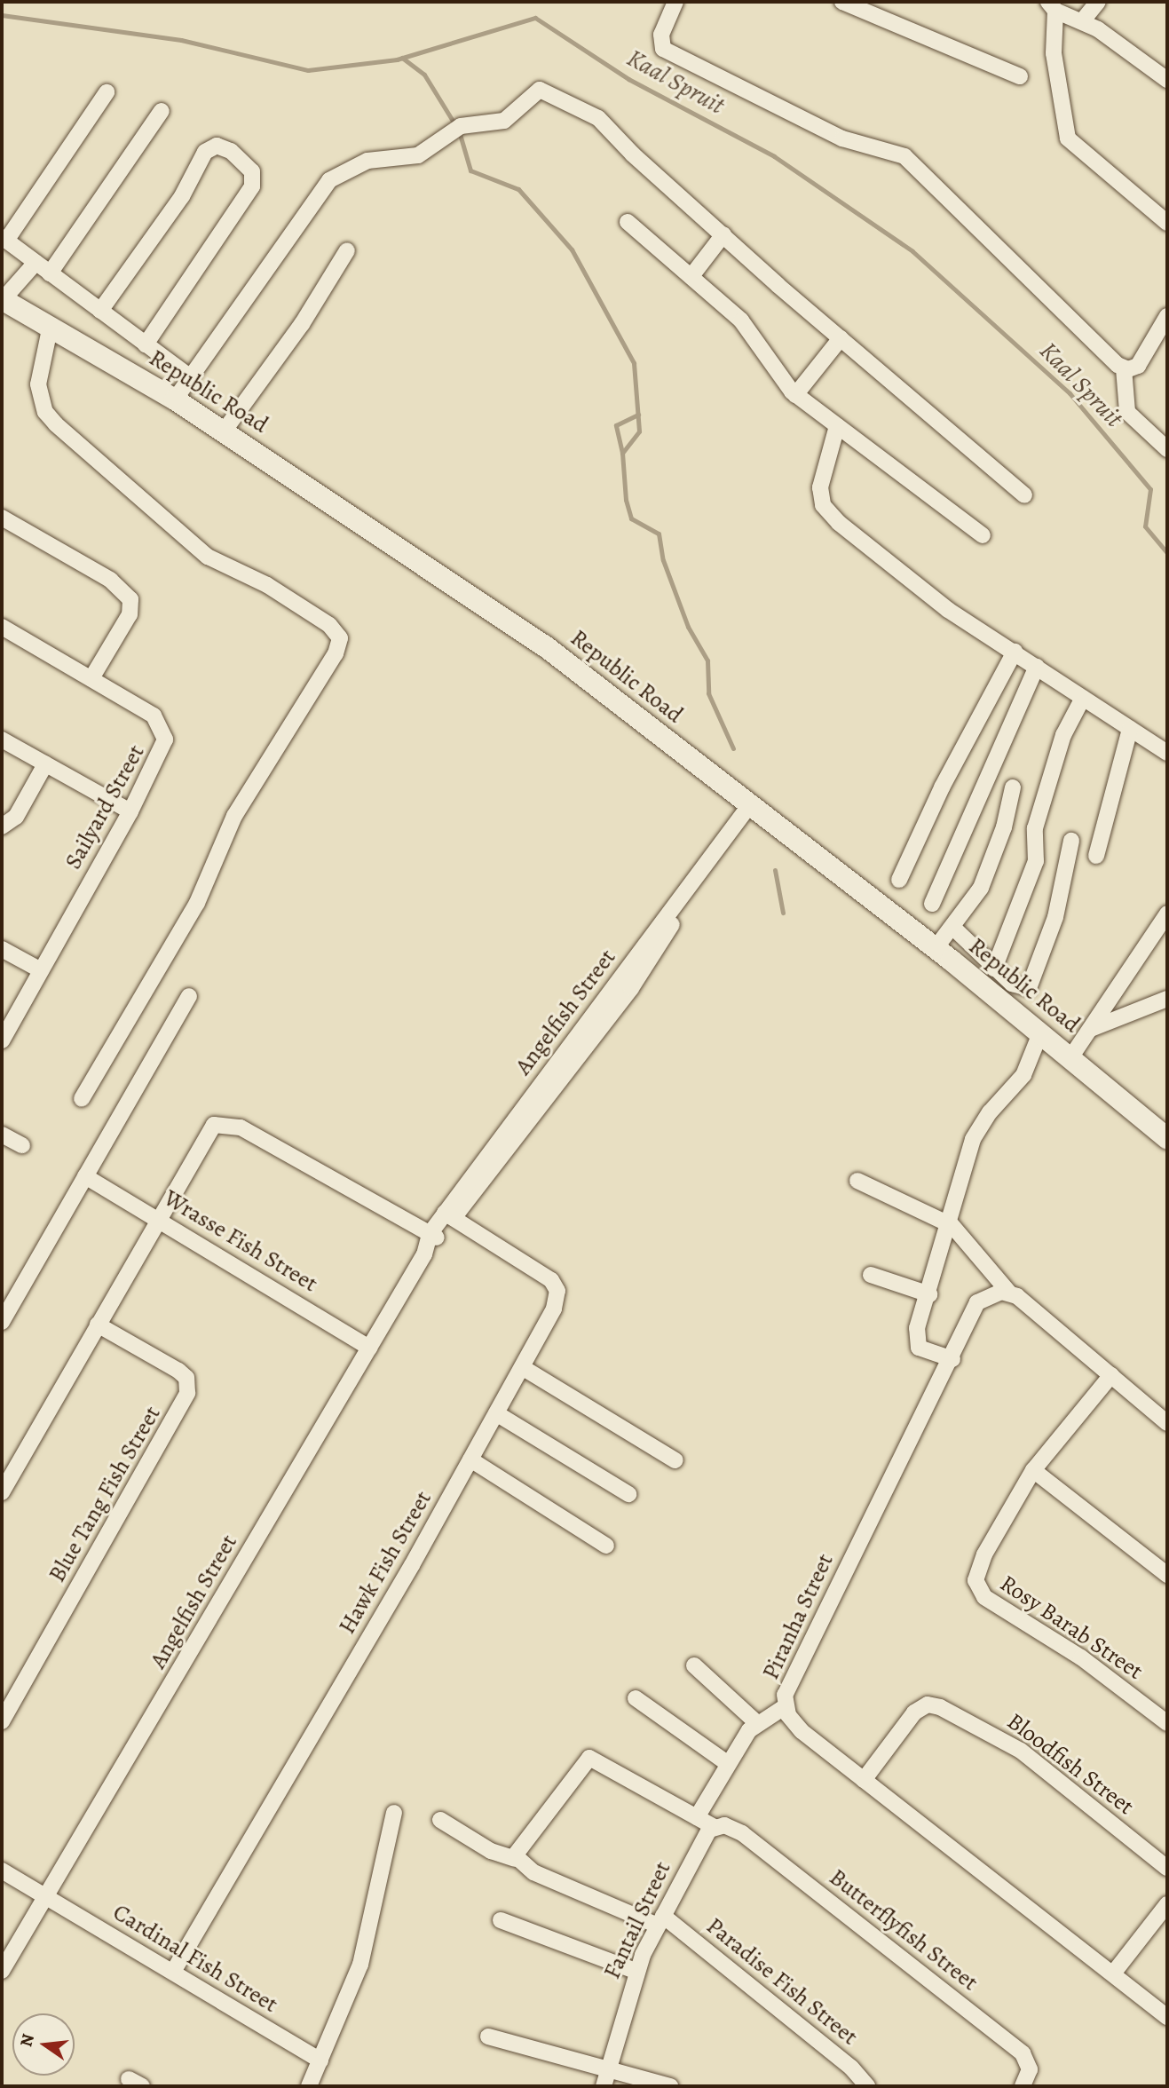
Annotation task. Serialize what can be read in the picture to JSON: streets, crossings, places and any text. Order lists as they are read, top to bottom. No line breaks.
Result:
{"streets":{"street":["Republic Road","Sailyard Street","Angelfish Street","Wrasse Fish Street","Blue Tang Fish Street","Hawk Fish Street","Piranha Street","Rosy Barab Street","Bloodfish Street","Fantail Street","Butterflyfish Street","Cardinal Fish Street","Paradise Fish Street"]},"crossings":[["Republic Road","Angelfish Street"],["Angelfish Street","Wrasse Fish Street"],["Angelfish Street","Hawk Fish Street"],["Angelfish Street","Cardinal Fish Street"],["Hawk Fish Street","Cardinal Fish Street"],["Piranha Street","Bloodfish Street"],["Fantail Street","Butterflyfish Street"],["Fantail Street","Paradise Fish Street"],["Butterflyfish Street","Paradise Fish Street"]],"water":["Kaal Spruit"],"north":"left"}
